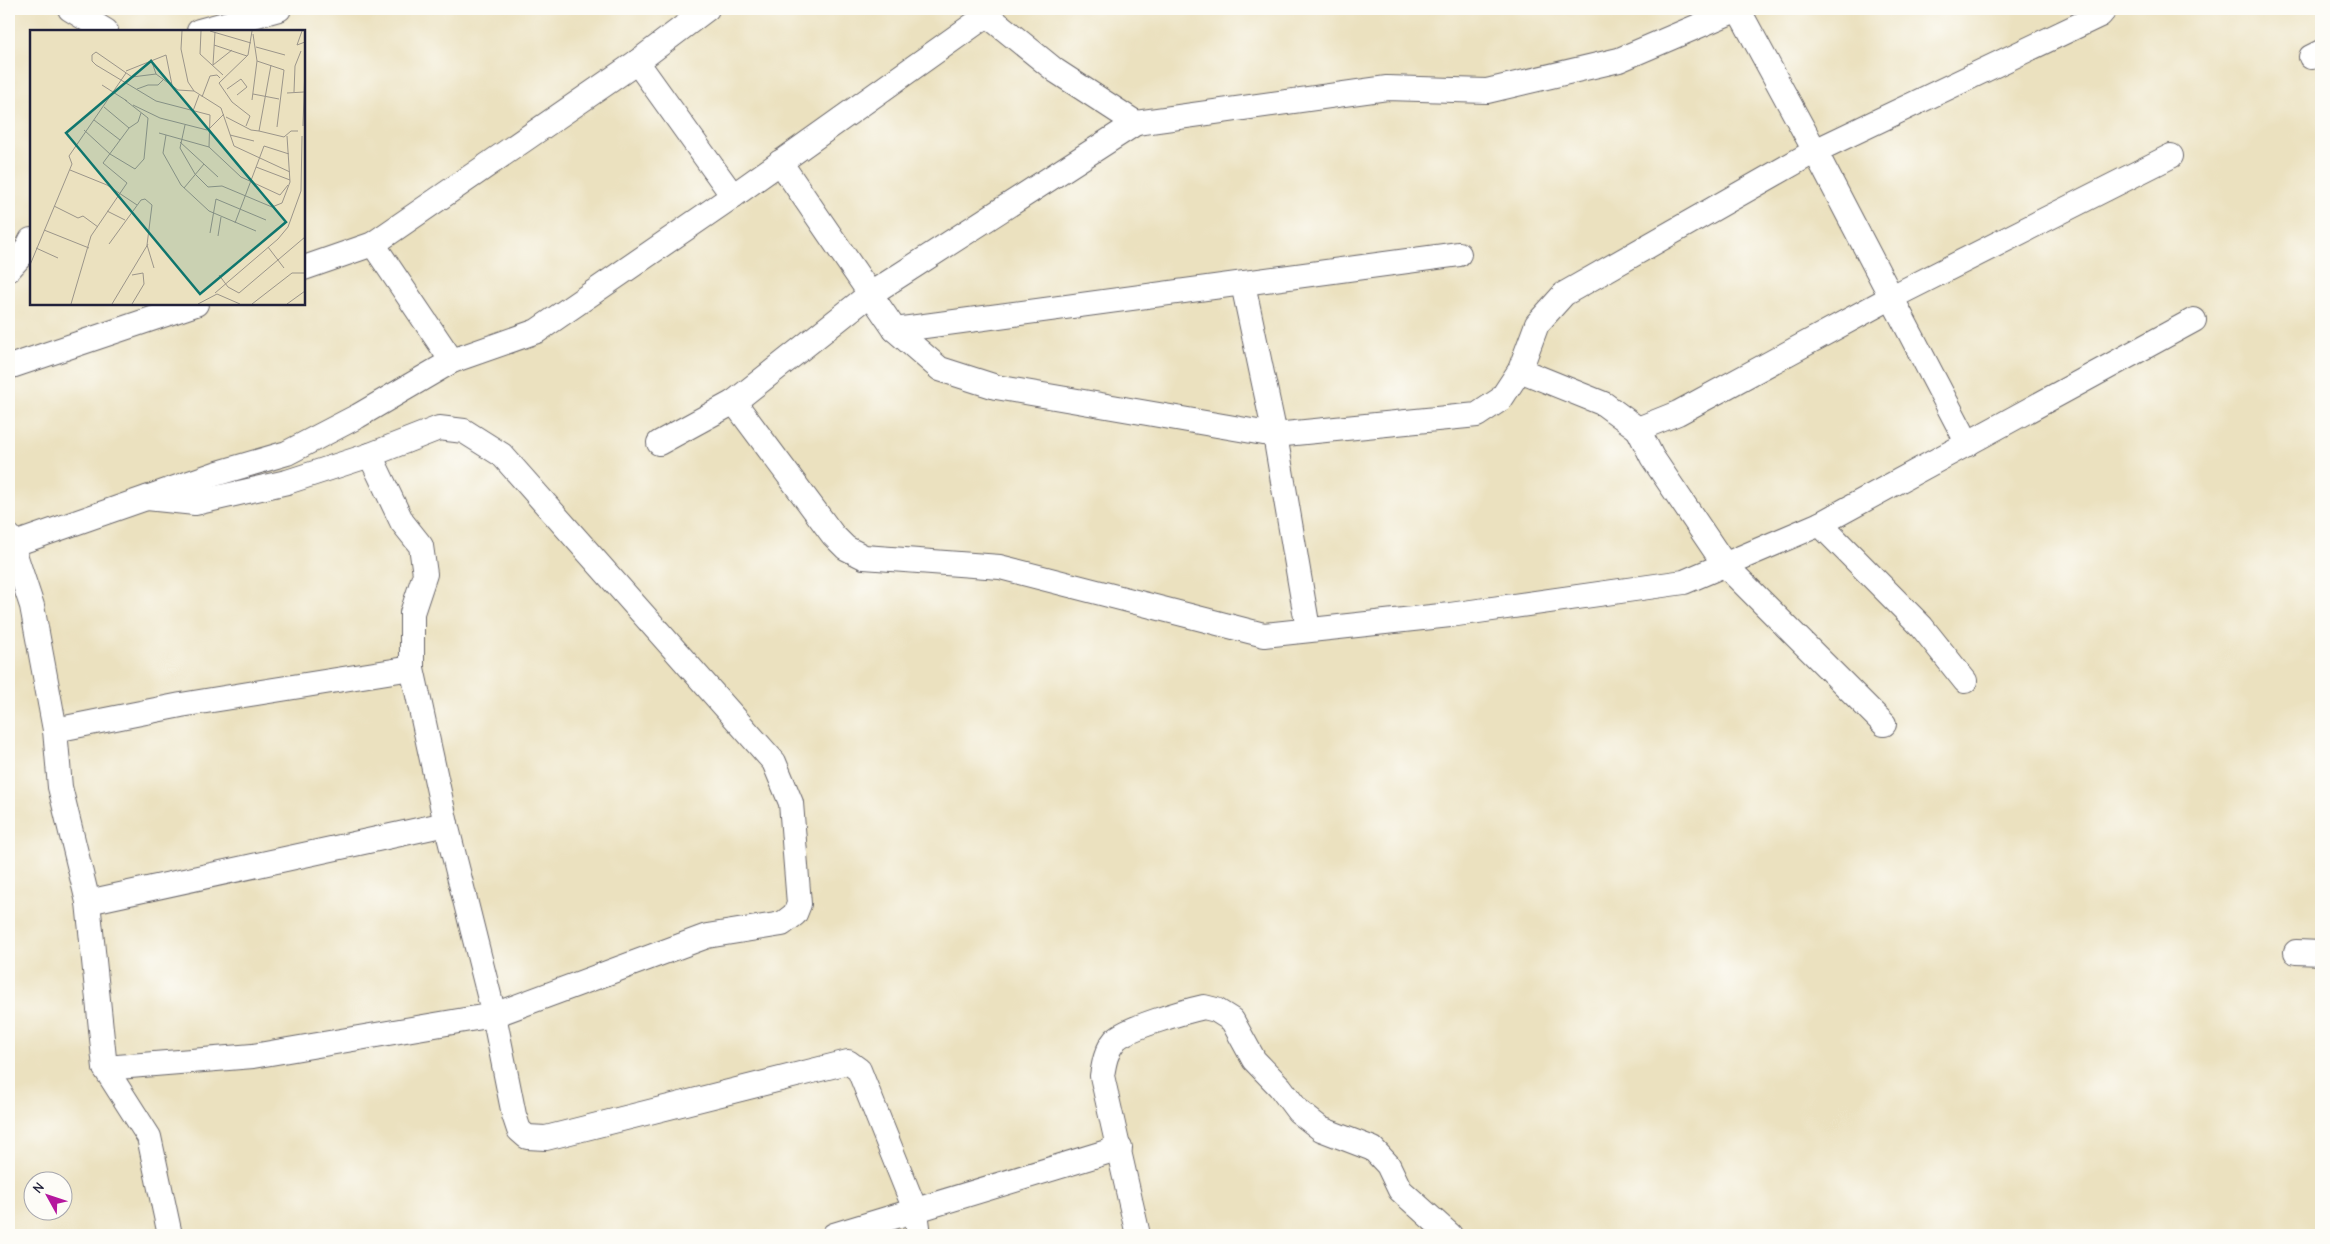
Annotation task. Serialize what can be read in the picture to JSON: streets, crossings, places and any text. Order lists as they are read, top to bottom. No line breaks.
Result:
{"north":"top left"}
